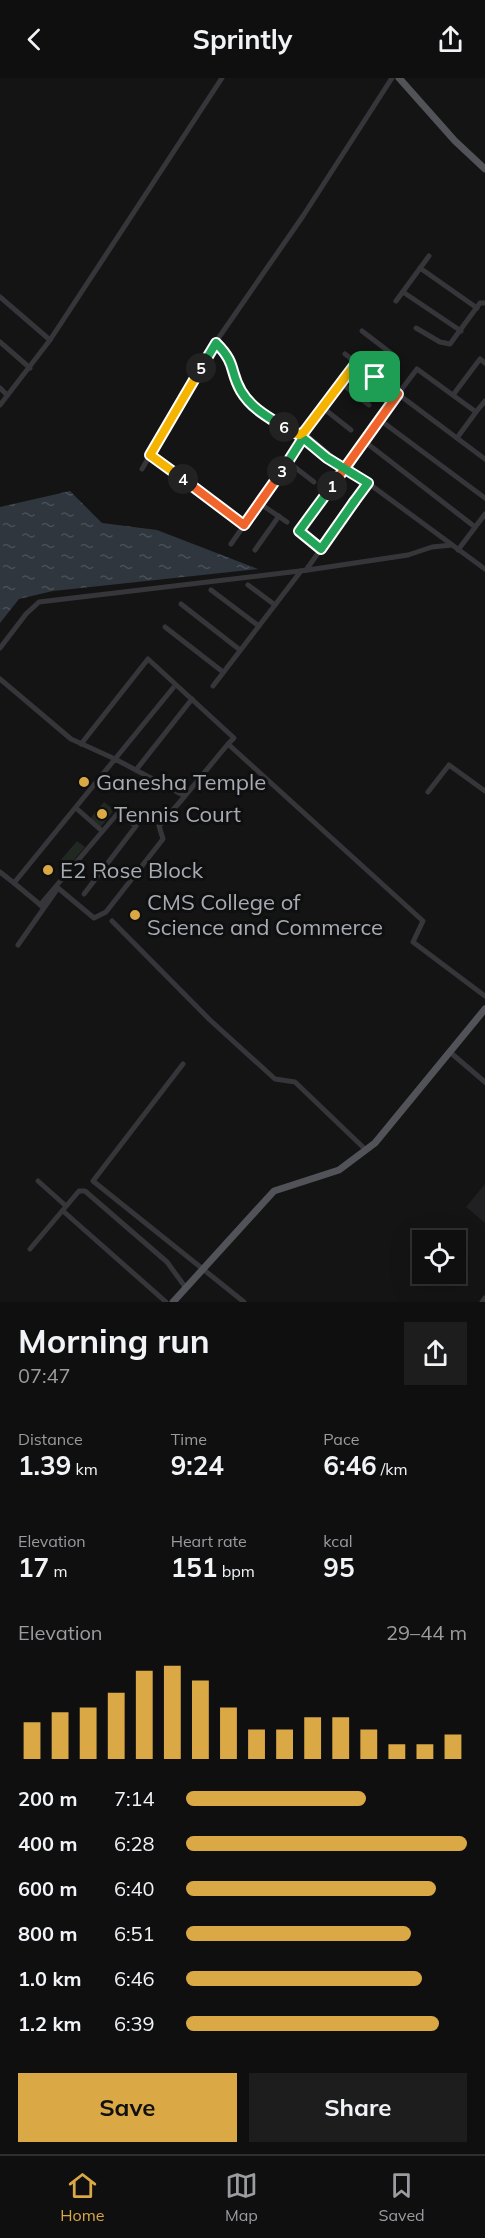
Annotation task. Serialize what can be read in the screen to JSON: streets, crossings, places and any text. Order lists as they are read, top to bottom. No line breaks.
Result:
{"places":["Ganesha Temple","Tennis Court","E2 Rose Block","CMS College of Science and Commerce"],"page":{"header":"Sprintly","pins":["5","6","3","4","1"],"heading":["Morning run","07:47"],"stats":[["Distance","1.39 km"],["Time","9:24"],["Pace","6:46 /km"],["Elevation","17 m"],["Heart rate","151 bpm"],["kcal","95"]],"chart":["Elevation","29–44 m"],"list":[{"name":"200 m","note":"7:14"},{"name":"400 m","note":"6:28"},{"name":"600 m","note":"6:40"},{"name":"800 m","note":"6:51"},{"name":"1.0 km","note":"6:46"},{"name":"1.2 km","note":"6:39"}],"buttons":["Save","Share"],"tabs":["Home","Map","Saved"]}}
